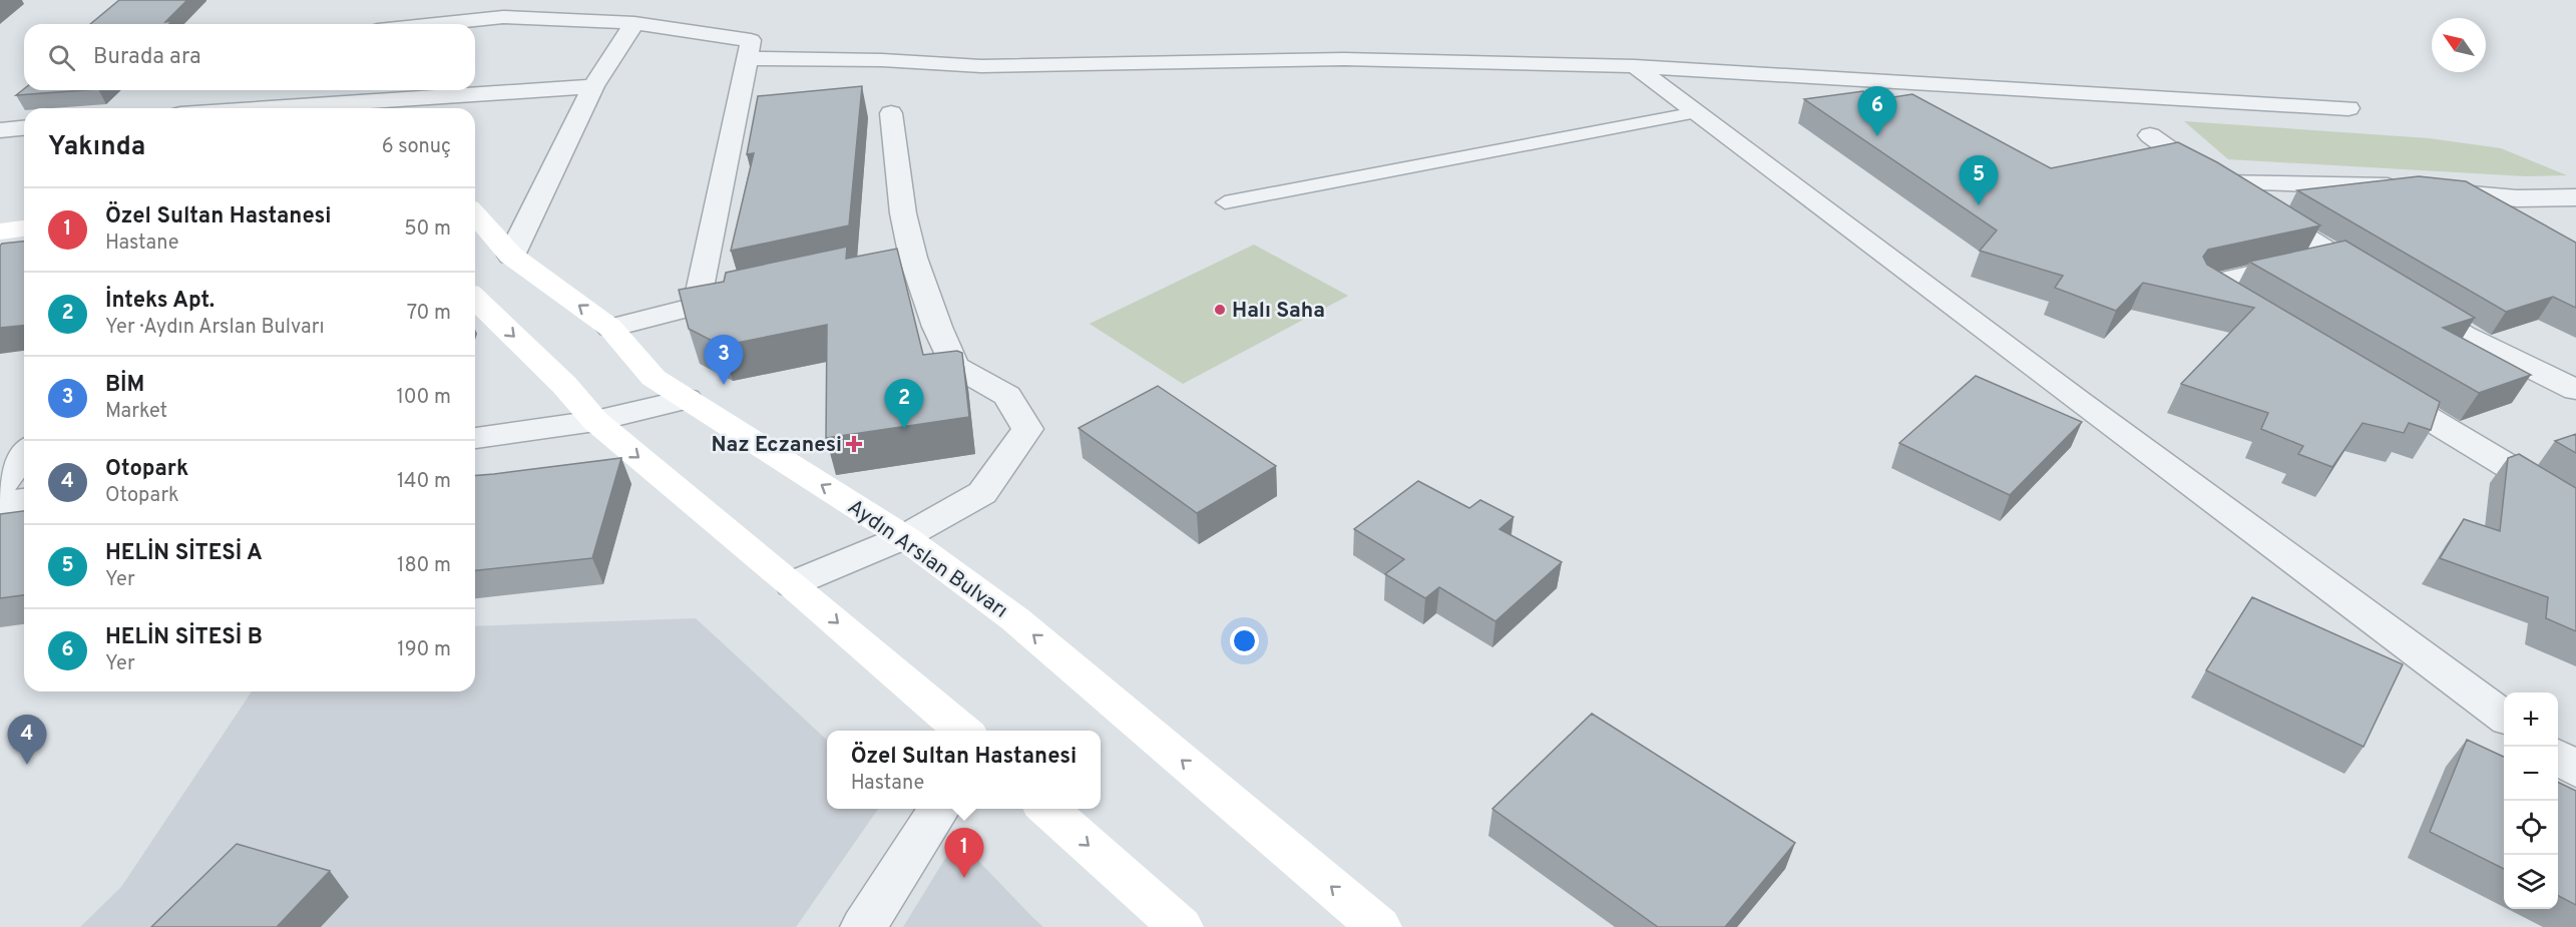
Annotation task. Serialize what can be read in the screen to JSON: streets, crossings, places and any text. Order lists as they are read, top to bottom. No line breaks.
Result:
{"streets":{"street":["Aydın Arslan Bulvarı"]},"places":{"other":["Halı Saha"],"health":["Naz Eczanesi"]},"north":"top left","page":{"search":"Burada ara","pins":["6","5","3","2","4","1"],"heading":["Yakında","6 sonuç"],"list":[{"mark":"1","name":"Özel Sultan Hastanesi","note":"Hastane","value":"50 m"},{"mark":"2","name":"İnteks Apt.","note":"Yer · Aydın Arslan Bulvarı","value":"70 m"},{"mark":"3","name":"BİM","note":"Market","value":"100 m"},{"mark":"4","name":"Otopark","note":"Otopark","value":"140 m"},{"mark":"5","name":"HELİN SİTESİ A","note":"Yer","value":"180 m"},{"mark":"6","name":"HELİN SİTESİ B","note":"Yer","value":"190 m"}],"map_buttons":["+","−"],"popup":["Özel Sultan Hastanesi","Hastane"]}}
